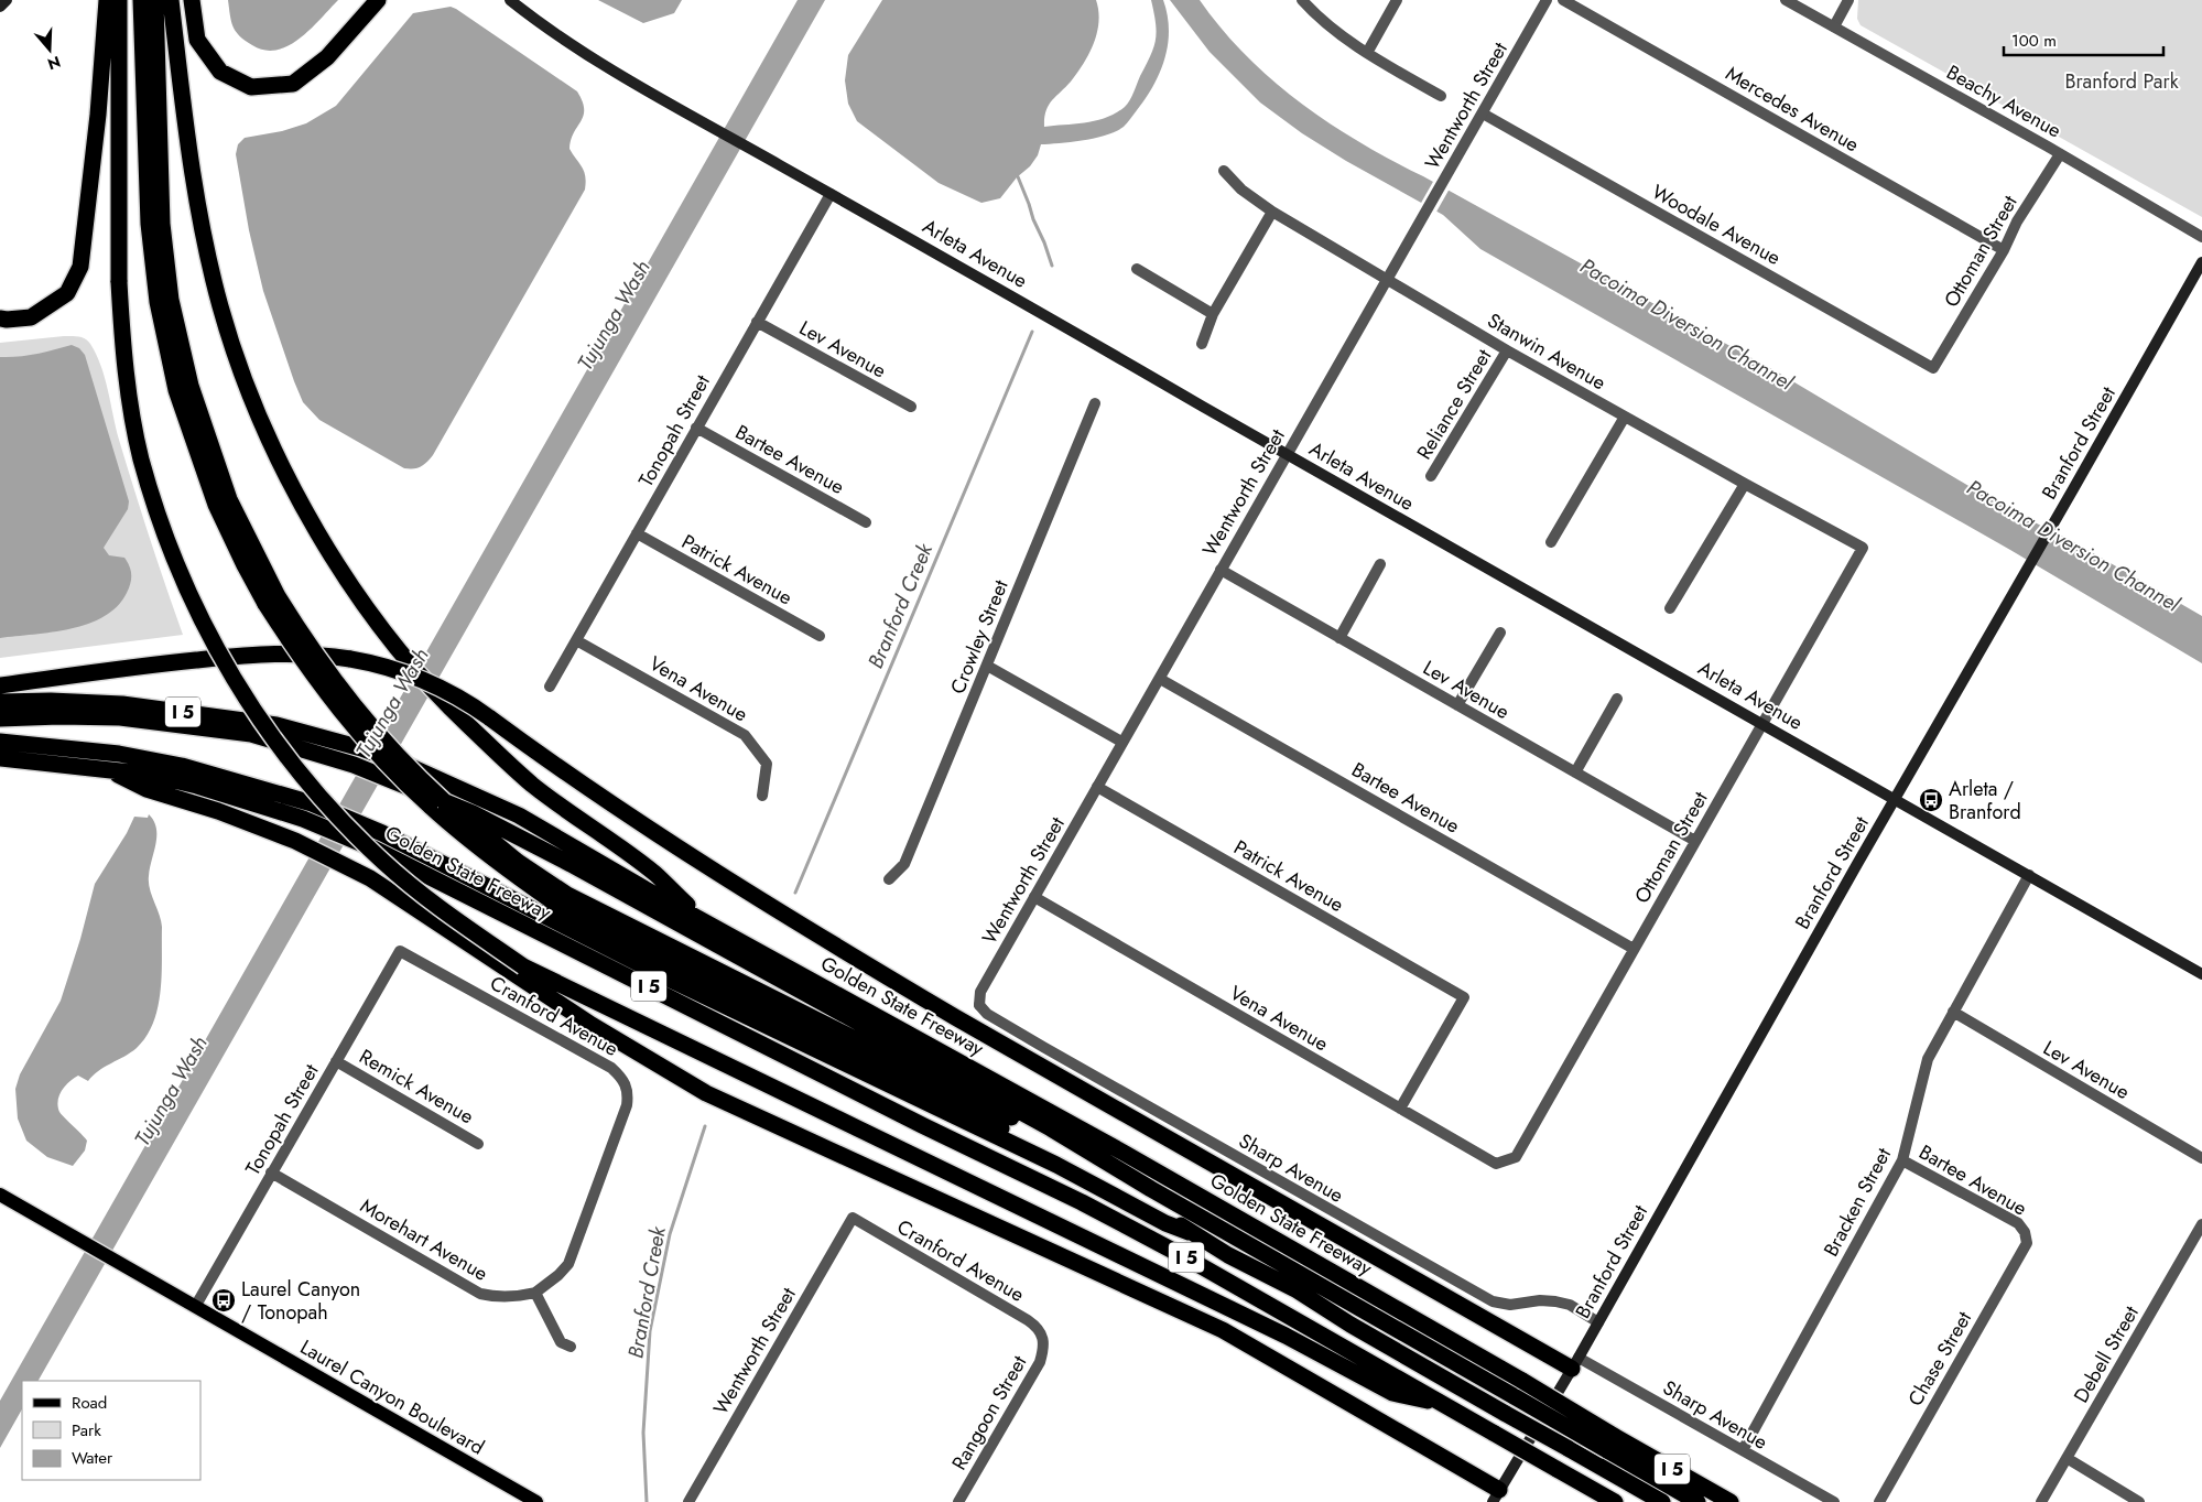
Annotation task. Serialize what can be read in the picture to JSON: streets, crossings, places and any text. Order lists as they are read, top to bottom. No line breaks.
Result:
{"streets":{"highway":["I 5","Golden State Freeway"],"main road":["Arleta Avenue","Branford Street","Laurel Canyon Boulevard"],"street":["Beachy Avenue","Wentworth Street","Mercedes Avenue","Woodale Avenue","Ottoman Street","Lev Avenue","Stanwin Avenue","Reliance Street","Tonopah Street","Bartee Avenue","Patrick Avenue","Crowley Street","Vena Avenue","Cranford Avenue","Remick Avenue","Sharp Avenue","Bracken Street","Morehart Avenue","Debell Street","Chase Street","Rangoon Street"]},"crossings":[["Beachy Avenue","Ottoman Street"],["Wentworth Street","Woodale Avenue"],["Wentworth Street","Arleta Avenue"],["Wentworth Street","Lev Avenue"],["Wentworth Street","Stanwin Avenue"],["Wentworth Street","Bartee Avenue"],["Wentworth Street","Patrick Avenue"],["Wentworth Street","Vena Avenue"],["Wentworth Street","Cranford Avenue"],["Wentworth Street","Sharp Avenue"],["Mercedes Avenue","Ottoman Street"],["Woodale Avenue","Ottoman Street"],["Ottoman Street","Arleta Avenue"],["Ottoman Street","Lev Avenue"],["Ottoman Street","Stanwin Avenue"],["Ottoman Street","Bartee Avenue"],["Ottoman Street","Vena Avenue"],["Arleta Avenue","Tonopah Street"],["Arleta Avenue","Branford Street"],["Arleta Avenue","Bracken Street"],["Lev Avenue","Tonopah Street"],["Lev Avenue","Bracken Street"],["Stanwin Avenue","Reliance Street"],["Tonopah Street","Bartee Avenue"],["Tonopah Street","Patrick Avenue"],["Tonopah Street","Vena Avenue"],["Tonopah Street","Cranford Avenue"],["Tonopah Street","Remick Avenue"],["Tonopah Street","Morehart Avenue"],["Tonopah Street","Laurel Canyon Boulevard"],["Branford Street","Sharp Avenue"],["Bartee Avenue","Bracken Street"],["Bartee Avenue","Chase Street"],["Patrick Avenue","Vena Avenue"],["Cranford Avenue","Morehart Avenue"],["Cranford Avenue","Rangoon Street"],["Sharp Avenue","Bracken Street"]],"water":["Tujunga Wash","Pacoima Diversion Channel","Branford Creek"],"parks":["Branford Park"],"places":{"bus stop":["Arleta / Branford","Laurel Canyon / Tonopah"]},"legend":["Road","Park","Water"],"scale_bar":"100 m","north":"bottom"}
